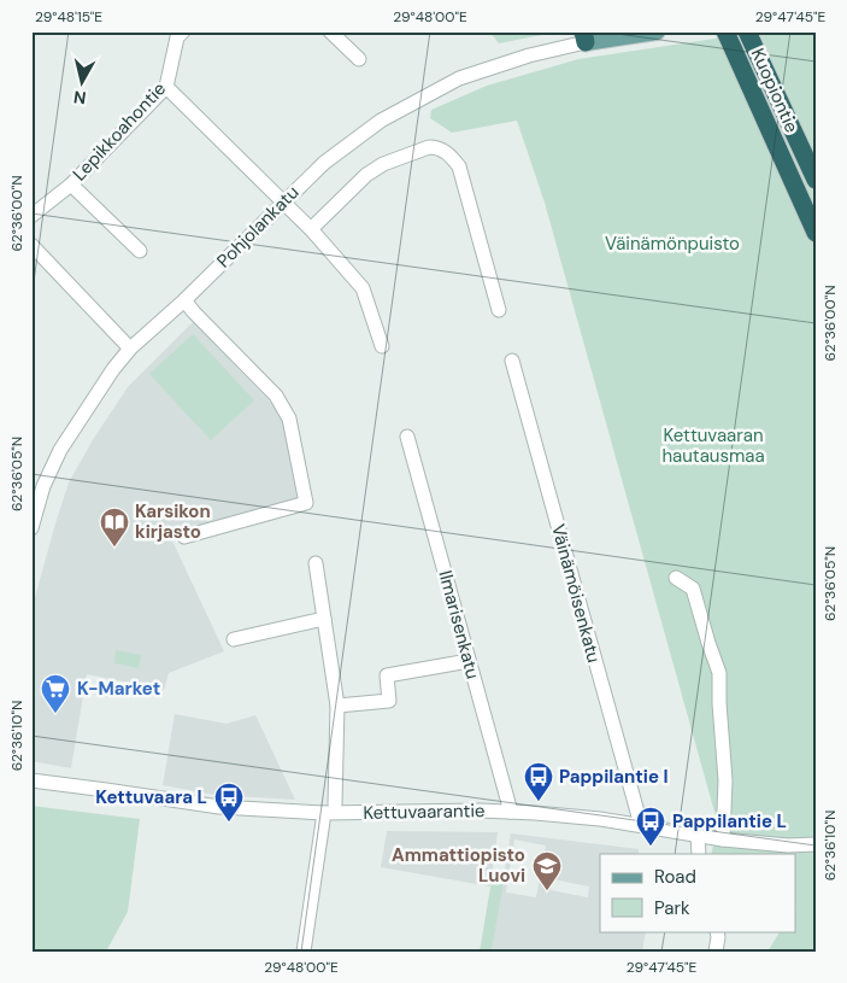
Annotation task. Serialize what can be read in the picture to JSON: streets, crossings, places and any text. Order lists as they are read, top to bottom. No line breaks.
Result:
{"streets":{"highway":["Kuopiontie"],"street":["Lepikkoahontie","Pohjolankatu","Väinämöisenkatu","Ilmarisenkatu","Kettuvaarantie"]},"crossings":[["Väinämöisenkatu","Kettuvaarantie"],["Ilmarisenkatu","Kettuvaarantie"]],"parks":["Väinämönpuisto","Kettuvaaran hautausmaa"],"places":{"library":["Karsikon kirjasto"],"supermarket":["K-Market"],"bus stop":["Pappilantie I","Kettuvaara L","Pappilantie L"],"school or university":["Ammattiopisto Luovi"]},"legend":["Road","Park"],"north":"bottom","coordinates":["29°48'15\"E","29°48'00\"E","29°47'45\"E","62°36'00\"N","62°36'05\"N","62°36'10\"N"]}
